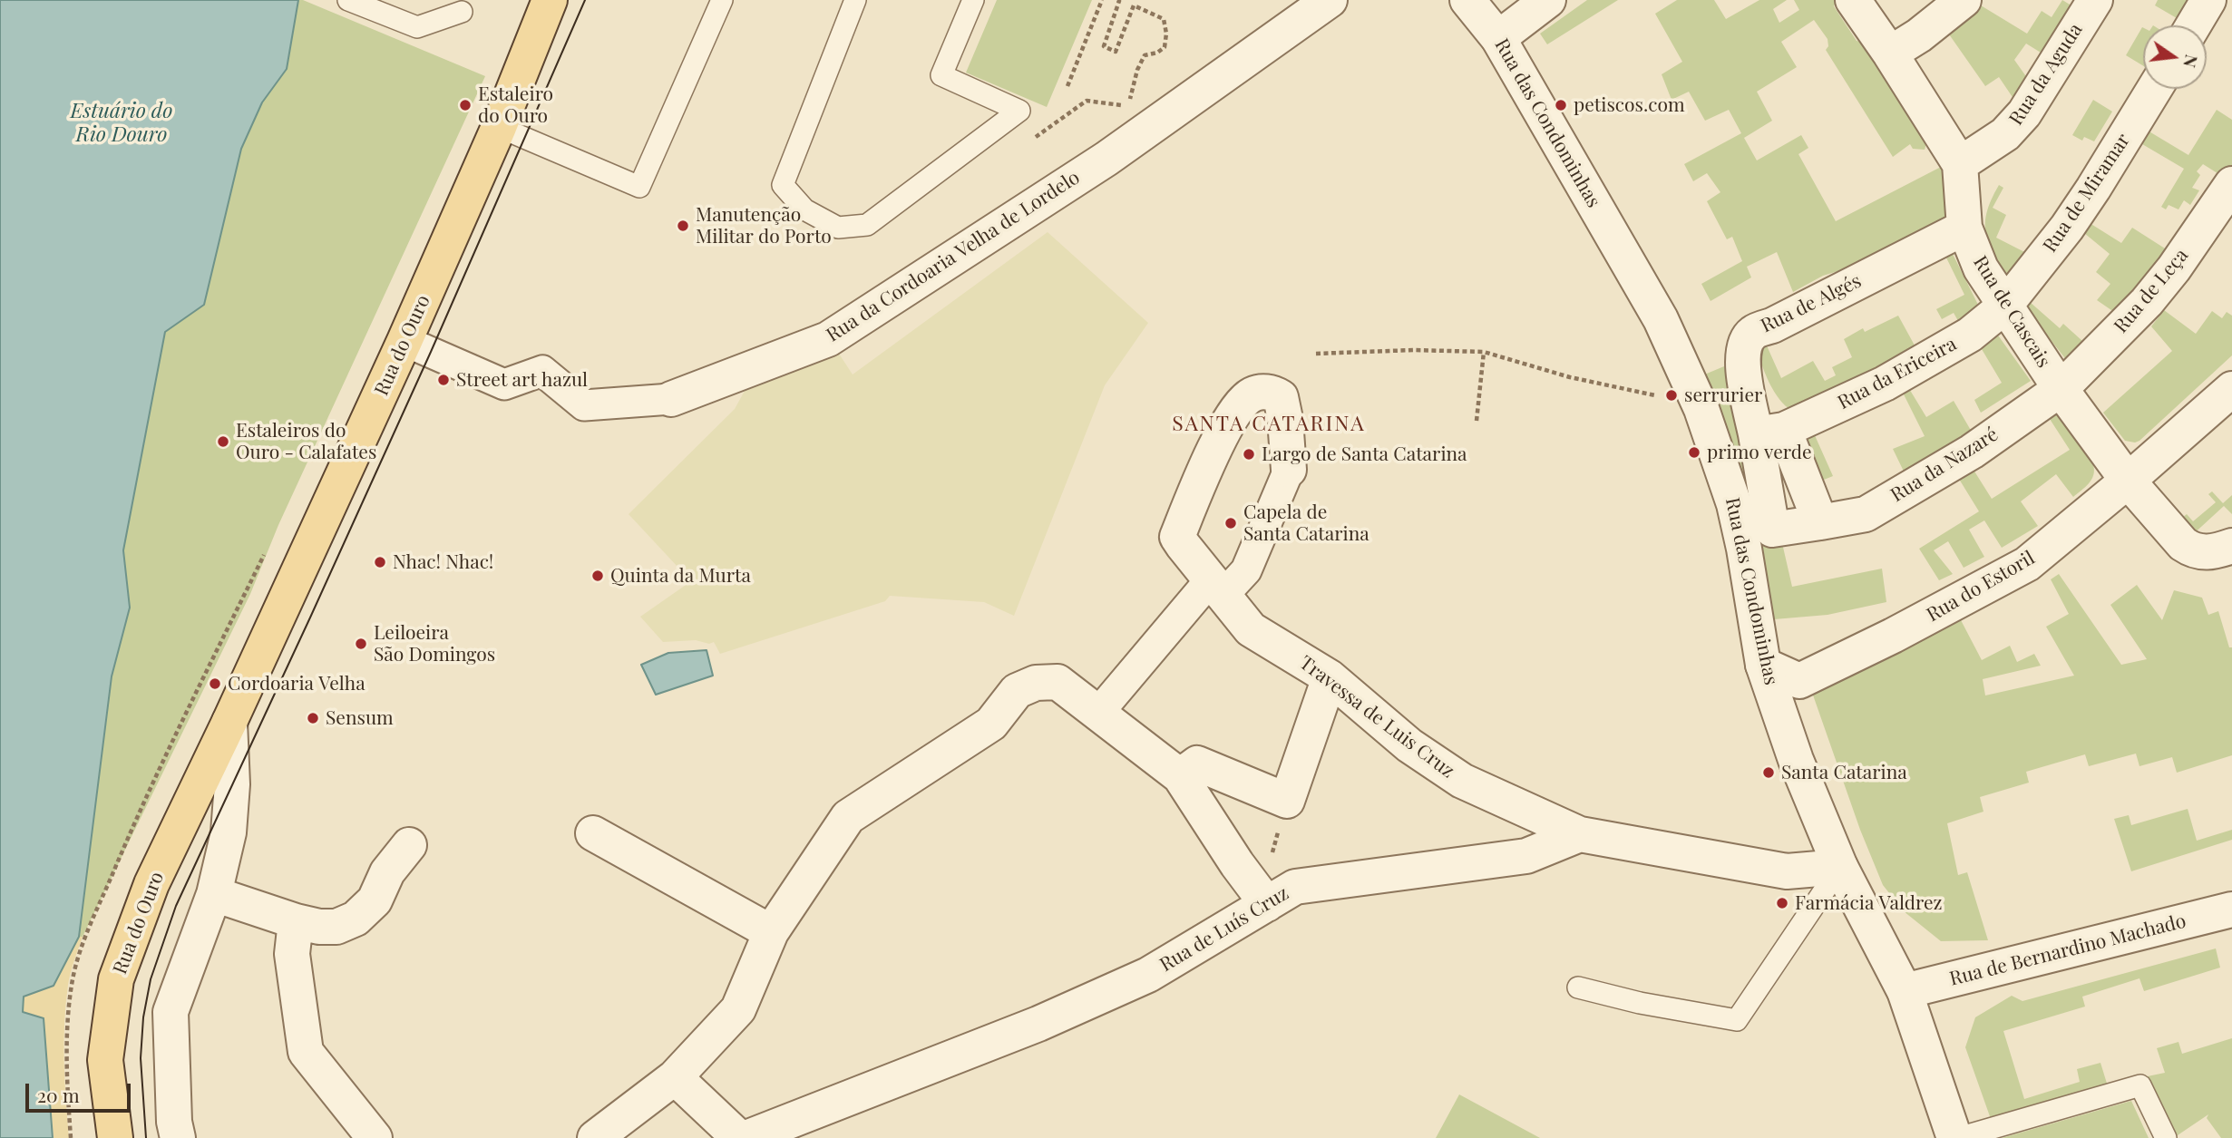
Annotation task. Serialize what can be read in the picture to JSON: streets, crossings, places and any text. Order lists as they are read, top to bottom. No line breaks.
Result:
{"streets":{"main road":["Rua do Ouro"],"street":["Rua da Aguda","Rua das Condominhas","Rua de Miramar","Rua da Cordoaria Velha de Lordelo","Rua de Leça","Rua de Algés","Rua de Cascais","Rua da Ericeira","Rua da Nazaré","Rua do Estoril","Travessa de Luis Cruz","Rua de Luís Cruz","Rua de Bernardino Machado"]},"crossings":[["Rua da Aguda","Rua de Cascais"],["Rua das Condominhas","Rua do Estoril"],["Rua das Condominhas","Rua de Bernardino Machado"],["Rua de Miramar","Rua de Cascais"],["Rua de Miramar","Rua da Ericeira"],["Rua da Cordoaria Velha de Lordelo","Rua do Ouro"],["Rua de Leça","Rua de Cascais"],["Rua de Leça","Rua da Nazaré"],["Rua de Algés","Rua de Cascais"],["Rua de Algés","Rua da Ericeira"],["Rua de Algés","Rua da Nazaré"],["Rua de Cascais","Rua da Ericeira"],["Rua de Cascais","Rua da Nazaré"],["Rua de Cascais","Rua do Estoril"],["Rua da Ericeira","Rua da Nazaré"],["Travessa de Luis Cruz","Rua de Luís Cruz"]],"districts":["SANTA CATARINA"],"water":["Estuário do Rio Douro"],"places":["Estaleiro do Ouro","petiscos.com","Manutenção Militar do Porto","Street art hazul","serrurier","Estaleiros do Ouro - Calafates","primo verde","Largo de Santa Catarina","Capela de Santa Catarina","Nhac! Nhac!","Quinta da Murta","Leiloeira São Domingos","Cordoaria Velha","Sensum","Santa Catarina","Farmácia Valdrez"],"scale_bar":"20 m","north":"right"}
